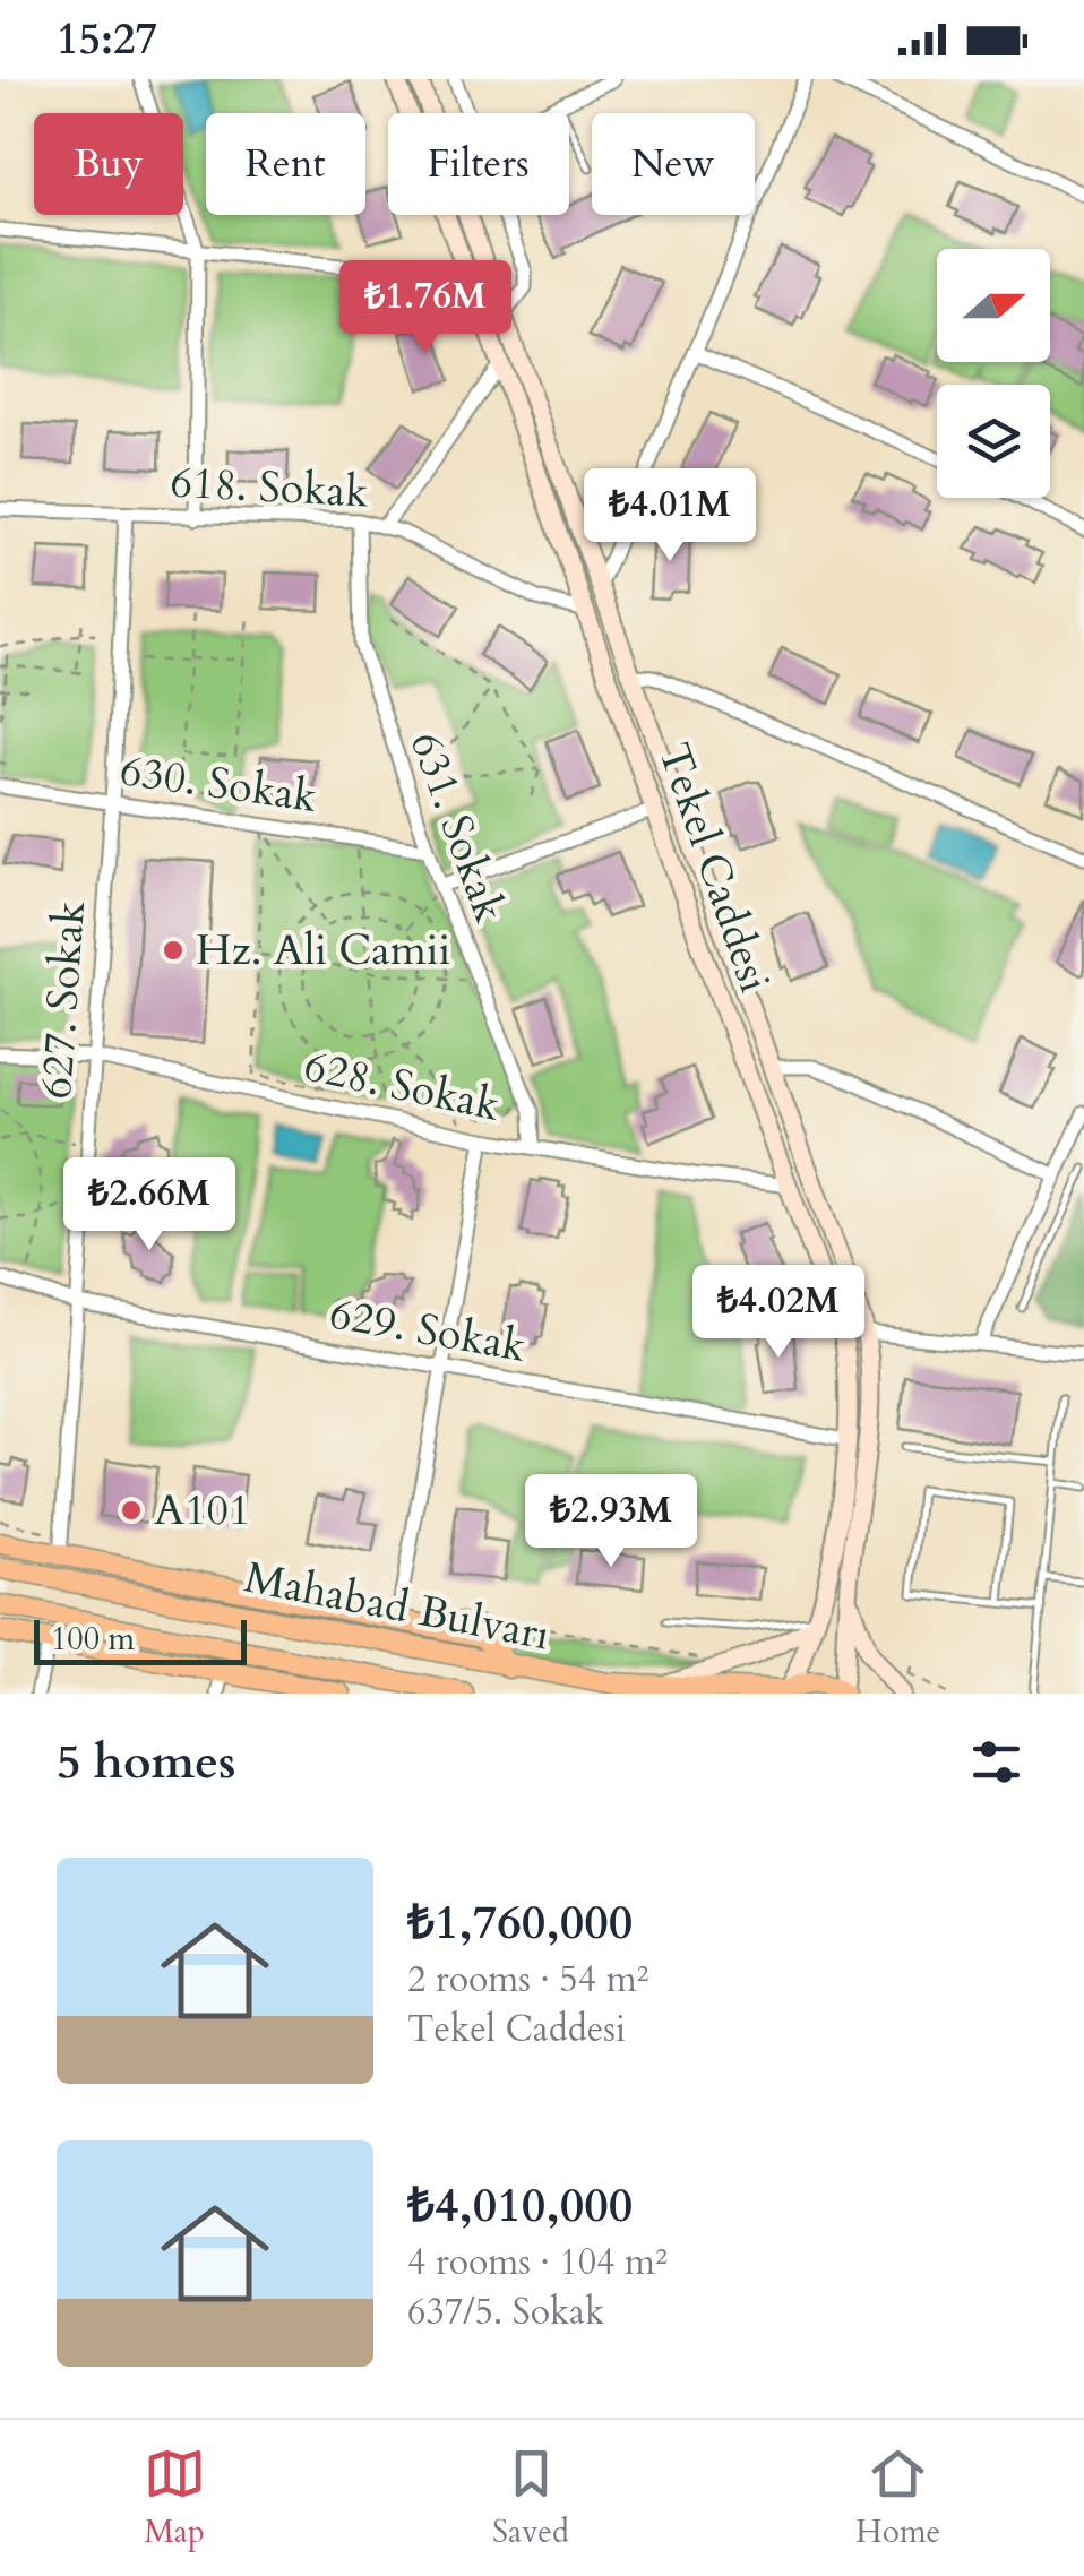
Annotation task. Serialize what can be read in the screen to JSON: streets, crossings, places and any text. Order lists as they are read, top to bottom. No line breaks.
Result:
{"streets":{"main road":["Tekel Caddesi","Mahabad Bulvarı"],"street":["618. Sokak","630. Sokak","631. Sokak","627. Sokak","628. Sokak","629. Sokak"]},"crossings":[["618. Sokak","631. Sokak"],["618. Sokak","Tekel Caddesi"],["618. Sokak","627. Sokak"],["630. Sokak","631. Sokak"],["630. Sokak","627. Sokak"],["631. Sokak","628. Sokak"],["Tekel Caddesi","628. Sokak"],["Tekel Caddesi","629. Sokak"],["Tekel Caddesi","Mahabad Bulvarı"],["627. Sokak","628. Sokak"],["627. Sokak","629. Sokak"]],"places":["Hz. Ali Camii","A101"],"scale_bar":"100 m","north":"right","page":{"status":"15:27","chip":["Buy","Rent","Filters","New"],"price":["₺1.76M","₺4.01M","₺2.66M","₺4.02M","₺2.93M"],"scale":"100 m","heading":"5 homes","list":[{"name":"₺1,760,000","note":"2 rooms · 54 m² · Tekel Caddesi"},{"name":"₺4,010,000","note":"4 rooms · 104 m² · 637/5. Sokak"}],"tabs":["Map","Saved","Home"]}}
